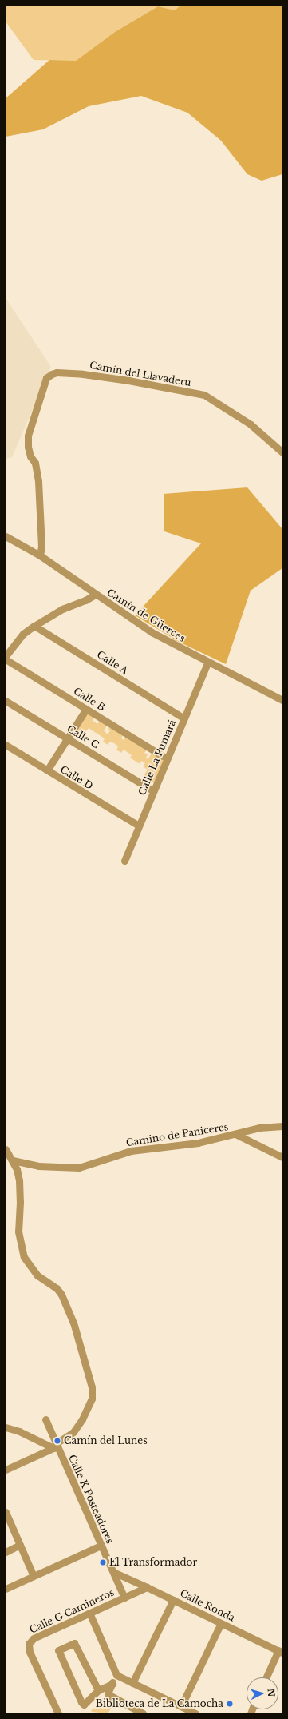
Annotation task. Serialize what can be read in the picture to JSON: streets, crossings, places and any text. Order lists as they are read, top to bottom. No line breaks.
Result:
{"streets":{"street":["Camín del Llavaderu","Camín de Güerces","Calle A","Calle B","Calle C","Calle La Pumará","Calle D","Camino de Paniceres","Calle K Posteadores","Calle Ronda","Calle G Camineros"]},"crossings":[["Camín del Llavaderu","Camín de Güerces"],["Camín de Güerces","Calle La Pumará"],["Calle La Pumará","Calle D"],["Calle K Posteadores","Calle Ronda"],["Calle K Posteadores","Calle G Camineros"]],"places":["Camín del Lunes","El Transformador","Biblioteca de La Camocha"],"north":"right"}
